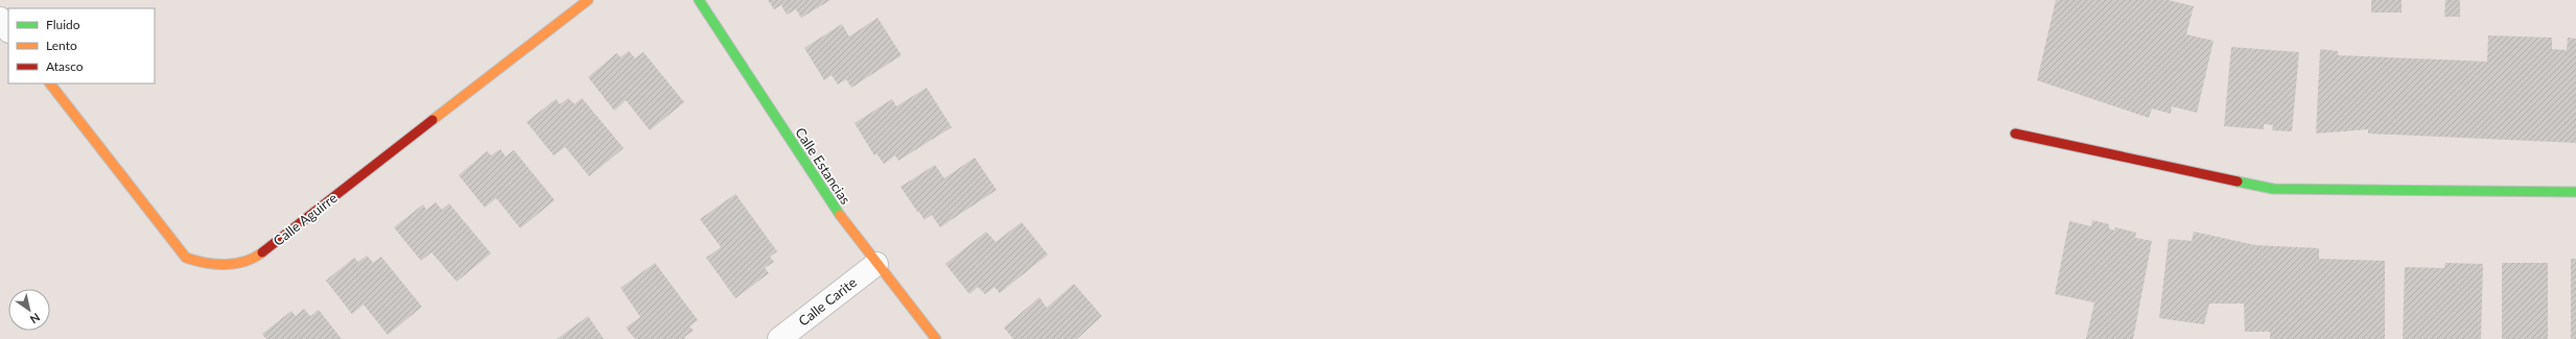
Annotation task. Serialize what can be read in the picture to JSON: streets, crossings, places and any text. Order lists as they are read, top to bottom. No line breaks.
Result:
{"streets":{"street":["Calle Estancias","Calle Aguirre","Calle Carite"]},"crossings":[["Calle Estancias","Calle Carite"]],"legend":["Fluido","Lento","Atasco"],"north":"bottom right"}
